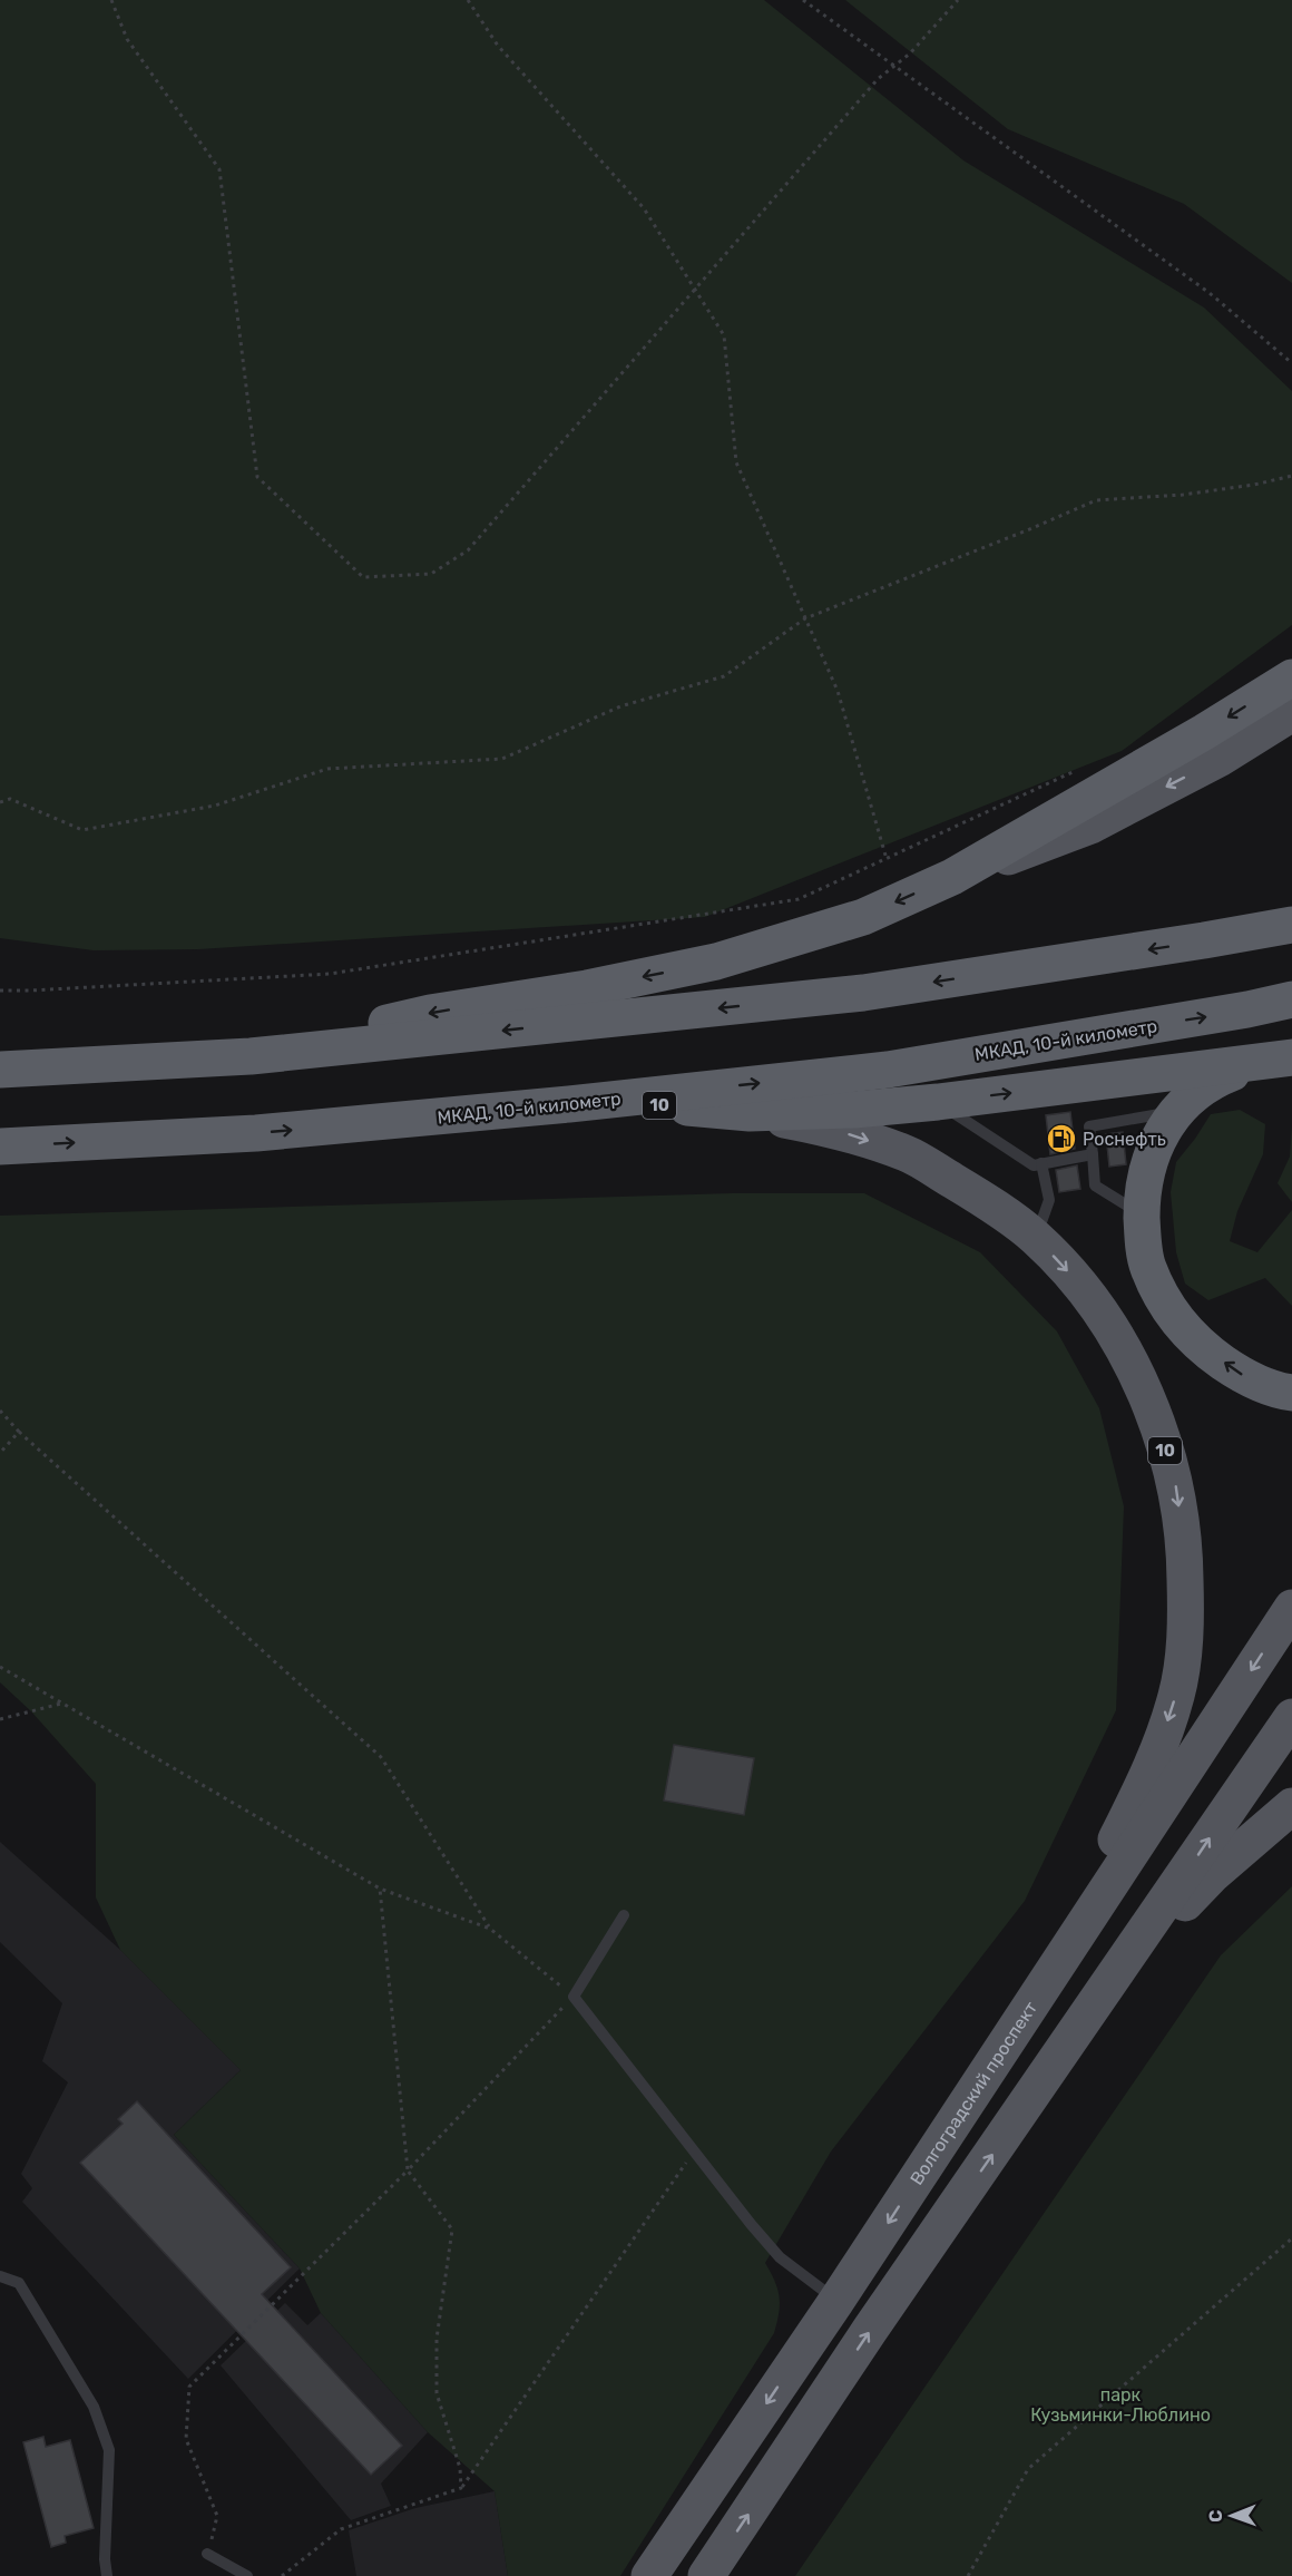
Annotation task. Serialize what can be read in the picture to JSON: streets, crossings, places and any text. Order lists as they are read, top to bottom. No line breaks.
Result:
{"streets":{"highway":["МКАД, 10-й километр","10"],"main road":["Волгоградский проспект"]},"crossings":[["МКАД, 10-й километр","10"],["10","Волгоградский проспект"]],"parks":["парк Кузьминки-Люблино"],"places":{"fuel station":["Роснефть"]},"north":"left"}
